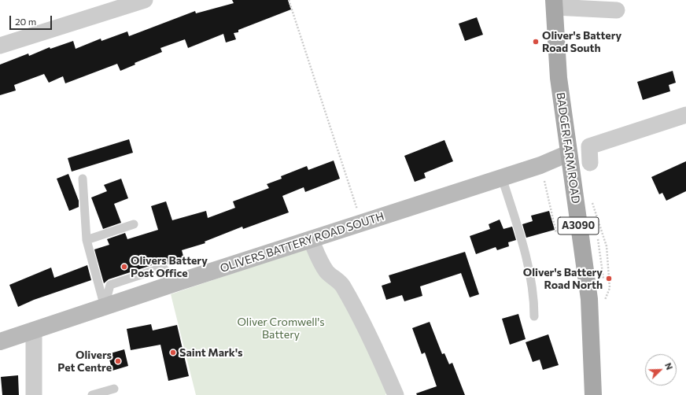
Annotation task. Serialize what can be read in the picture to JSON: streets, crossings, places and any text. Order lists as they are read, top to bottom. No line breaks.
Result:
{"streets":{"main road":["BADGER FARM ROAD","A3090"],"street":["OLIVERS BATTERY ROAD SOUTH"]},"crossings":[["BADGER FARM ROAD","OLIVERS BATTERY ROAD SOUTH"]],"parks":["Oliver Cromwell's Battery"],"places":["Oliver's Battery Road South","Olivers Battery Post Office","Oliver's Battery Road North","Saint Mark's","Olivers Pet Centre"],"scale_bar":"20 m","north":"top right"}
